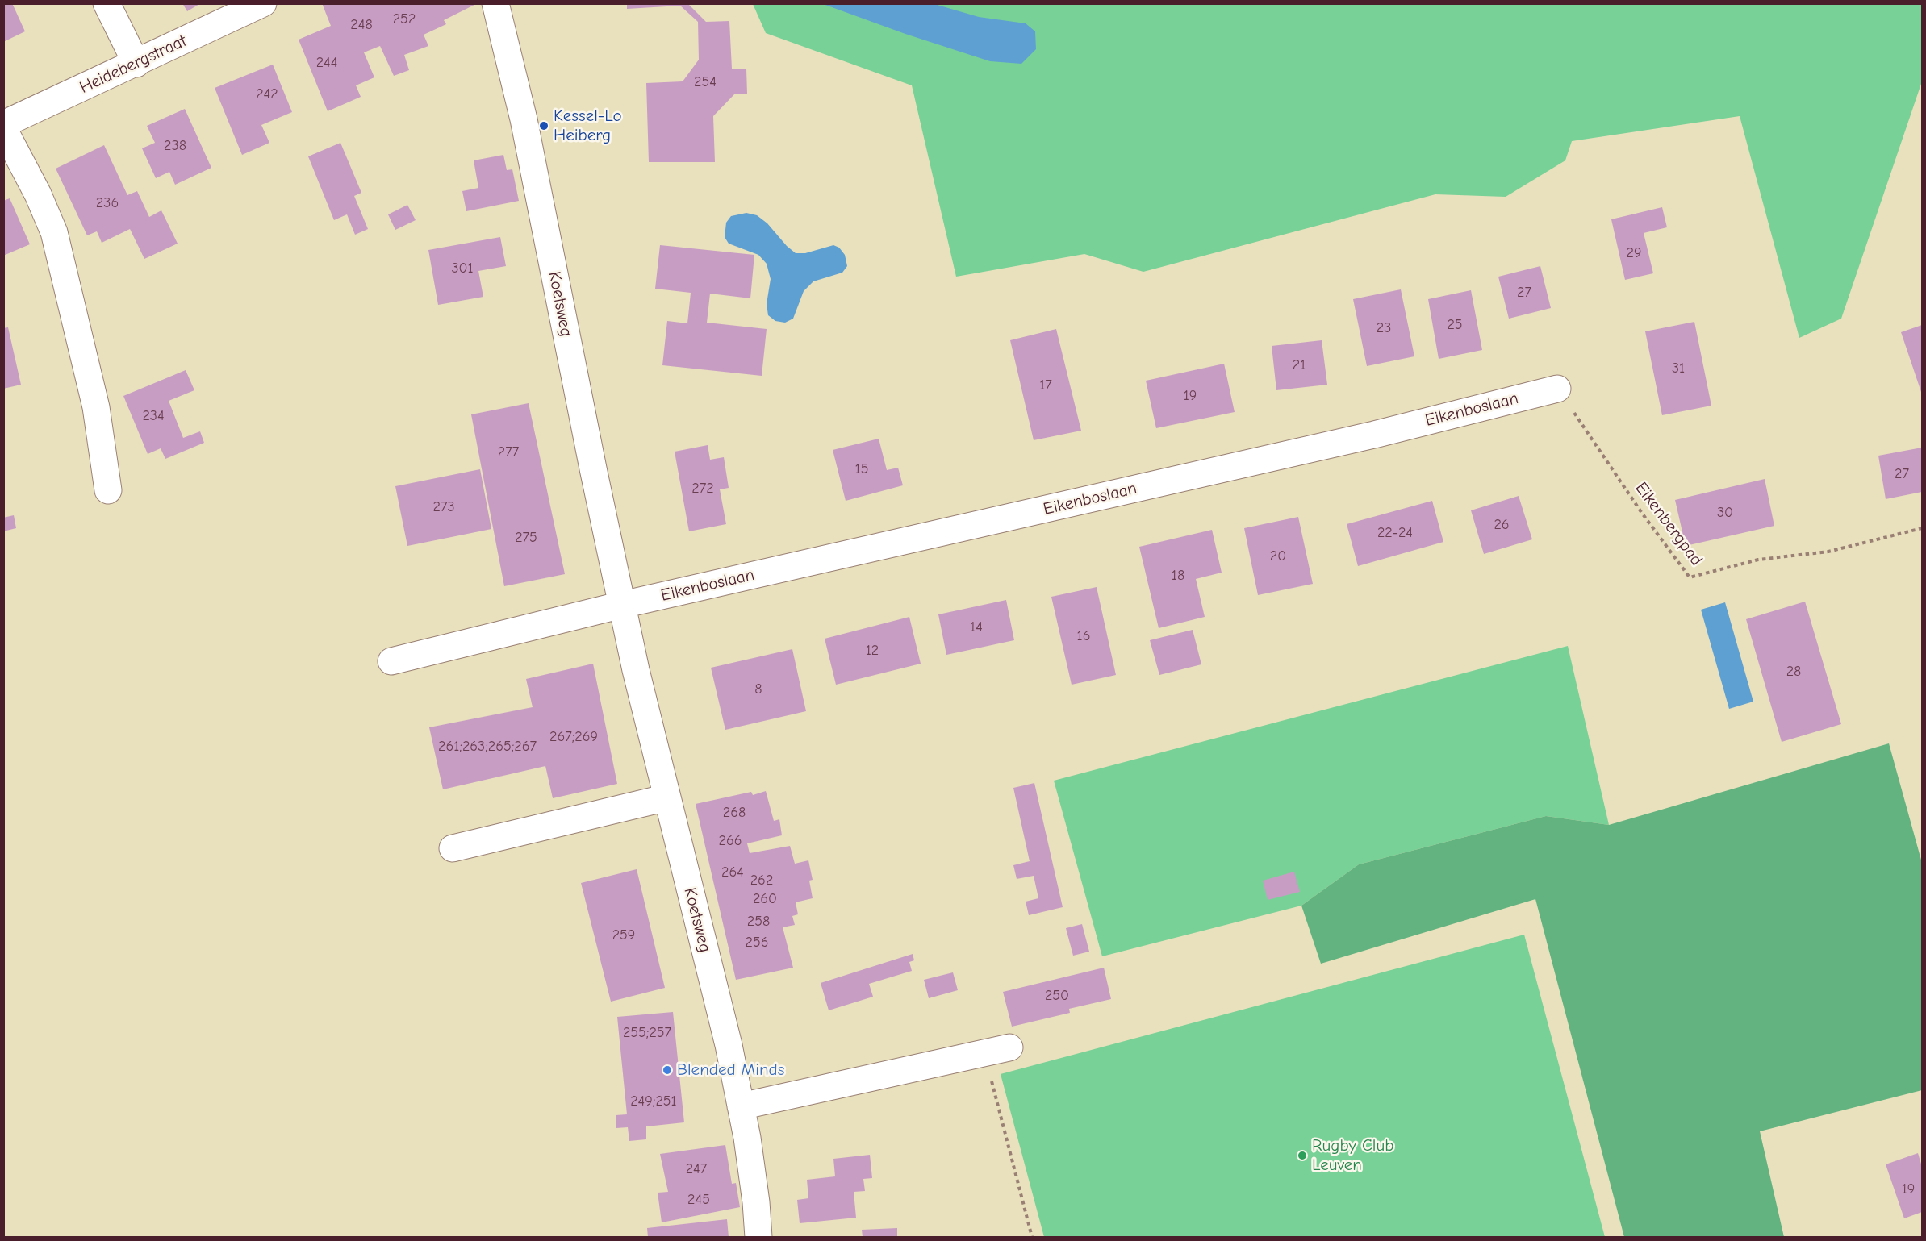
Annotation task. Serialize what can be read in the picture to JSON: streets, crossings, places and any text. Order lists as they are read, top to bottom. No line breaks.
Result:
{"streets":{"street":["Heidebergstraat","Koetsweg","Eikenboslaan"],"path":["Eikenbergpad"]},"crossings":[["Koetsweg","Eikenboslaan"],["Eikenboslaan","Eikenbergpad"]],"places":["Kessel-Lo Heiberg","Blended Minds","Rugby Club Leuven"],"house_numbers":["252","248","244","254","242","238","236","29","301","27","25","23","21","31","17","19","234","277","15","27","272","273","30","26","22-24","275","20","18","14","16","12","28","8","267;269","261;263;265;267","268","266","264","262","260","258","259","256","250","255;257","249;251","247","19","245"]}
